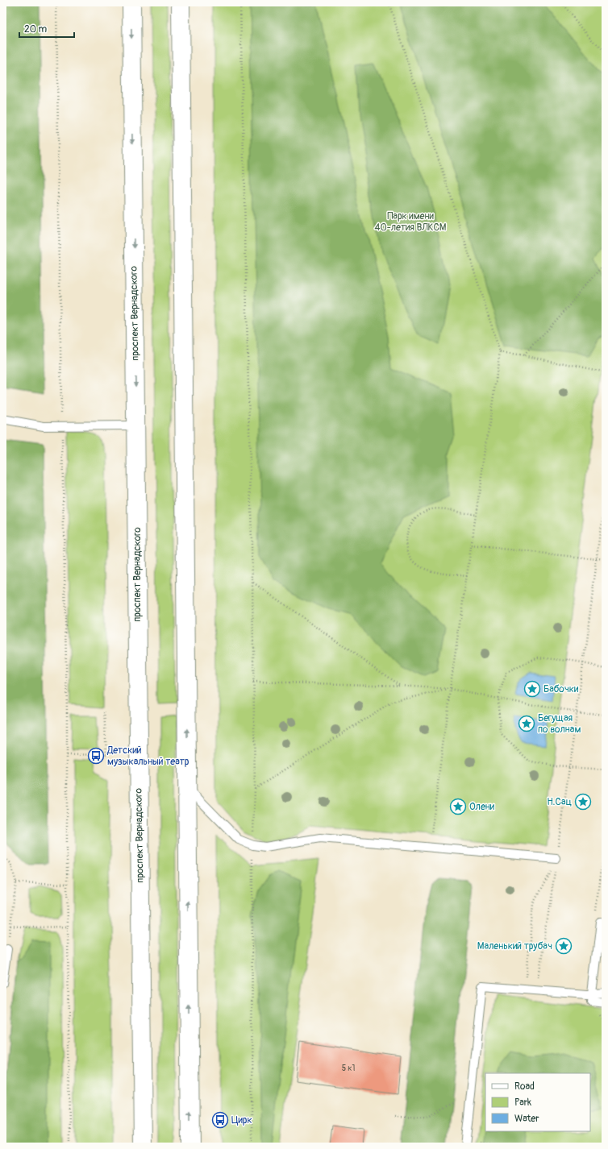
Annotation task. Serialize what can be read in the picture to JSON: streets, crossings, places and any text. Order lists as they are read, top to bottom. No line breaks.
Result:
{"streets":{"main road":["проспект Вернадского"]},"parks":["Парк имени 40-летия ВЛКСМ"],"places":{"place":["Бабочки","Бегущая по волнам","Н.Сац","Олени","Маленький трубач"],"bus stop":["Детский музыкальный театр","Цирк"]},"house_numbers":["5 к1"],"legend":["Road","Park","Water"],"scale_bar":"20 m"}
